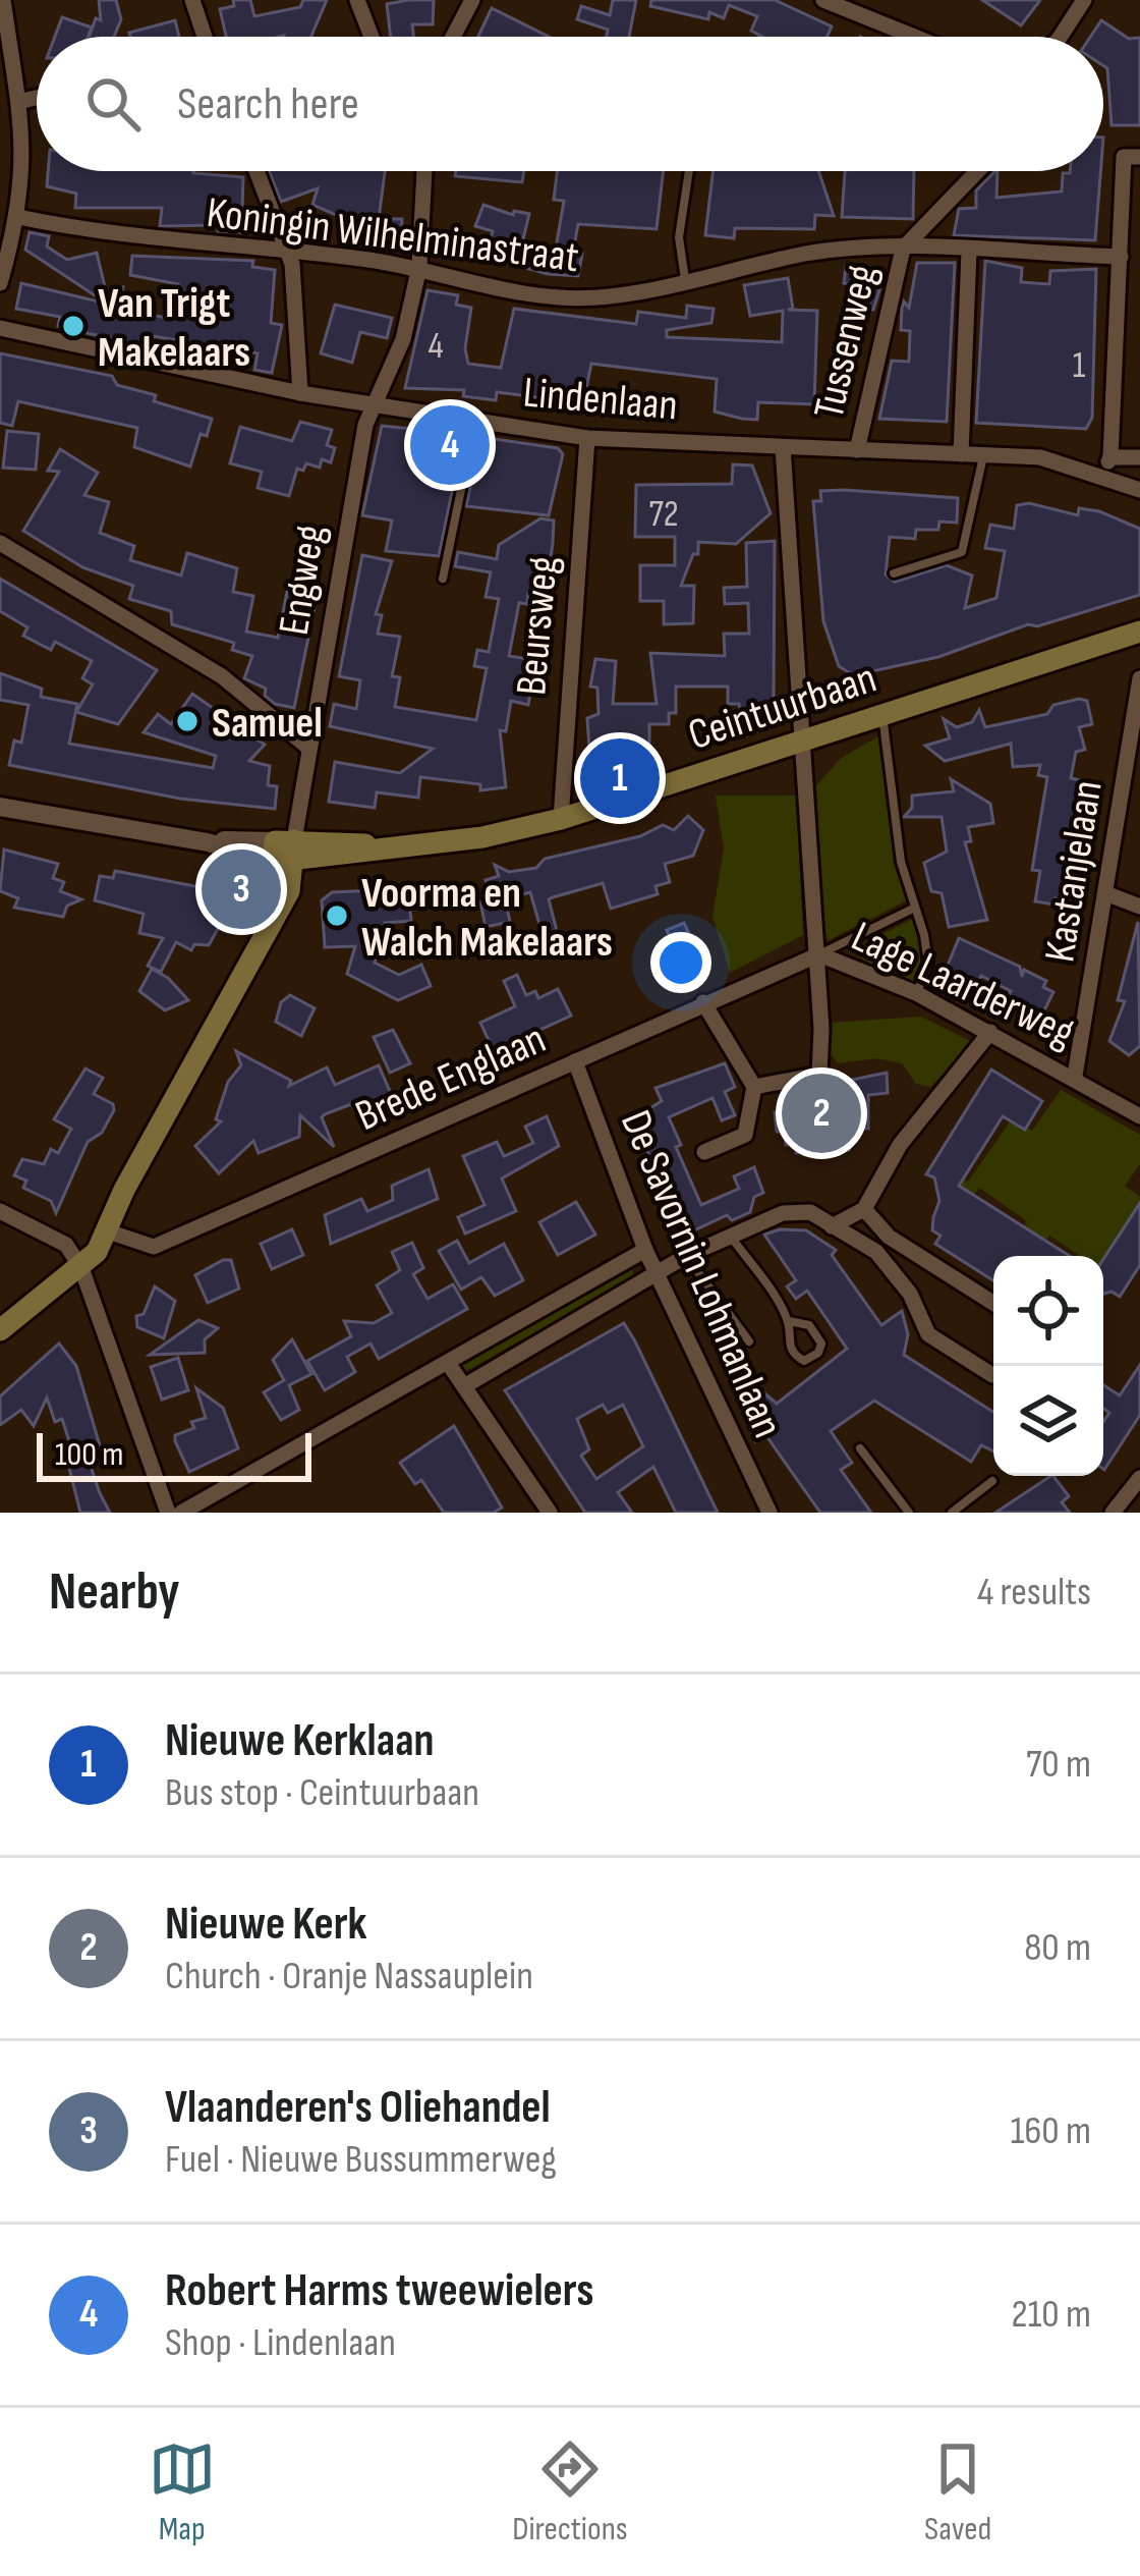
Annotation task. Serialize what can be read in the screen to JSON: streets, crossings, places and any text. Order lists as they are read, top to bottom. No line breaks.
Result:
{"streets":{"main road":["Ceintuurbaan"],"street":["Koningin Wilhelminastraat","Tussenweg","Lindenlaan","Engweg","Beursweg","Kastanjelaan","Lage Laarderweg","Brede Englaan","De Savornin Lohmanlaan"]},"crossings":[["Koningin Wilhelminastraat","Tussenweg"],["Koningin Wilhelminastraat","Engweg"],["Tussenweg","Lindenlaan"],["Lindenlaan","Engweg"],["Lindenlaan","Beursweg"],["Engweg","Ceintuurbaan"],["Beursweg","Ceintuurbaan"],["Kastanjelaan","Lage Laarderweg"],["Lage Laarderweg","Brede Englaan"],["Brede Englaan","De Savornin Lohmanlaan"]],"places":["Van Trigt Makelaars","Samuel","Voorma en Walch Makelaars"],"house_numbers":["4","1","72"],"scale_bar":"100 m","page":{"search":"Search here","pins":["4","1","3","2"],"scale":"100 m","heading":["Nearby","4 results"],"list":[{"mark":"1","name":"Nieuwe Kerklaan","note":"Bus stop · Ceintuurbaan","value":"70 m"},{"mark":"2","name":"Nieuwe Kerk","note":"Church · Oranje Nassauplein","value":"80 m"},{"mark":"3","name":"Vlaanderen's Oliehandel","note":"Fuel · Nieuwe Bussummerweg","value":"160 m"},{"mark":"4","name":"Robert Harms tweewielers","note":"Shop · Lindenlaan","value":"210 m"}],"nav":["Map","Directions","Saved"]}}
